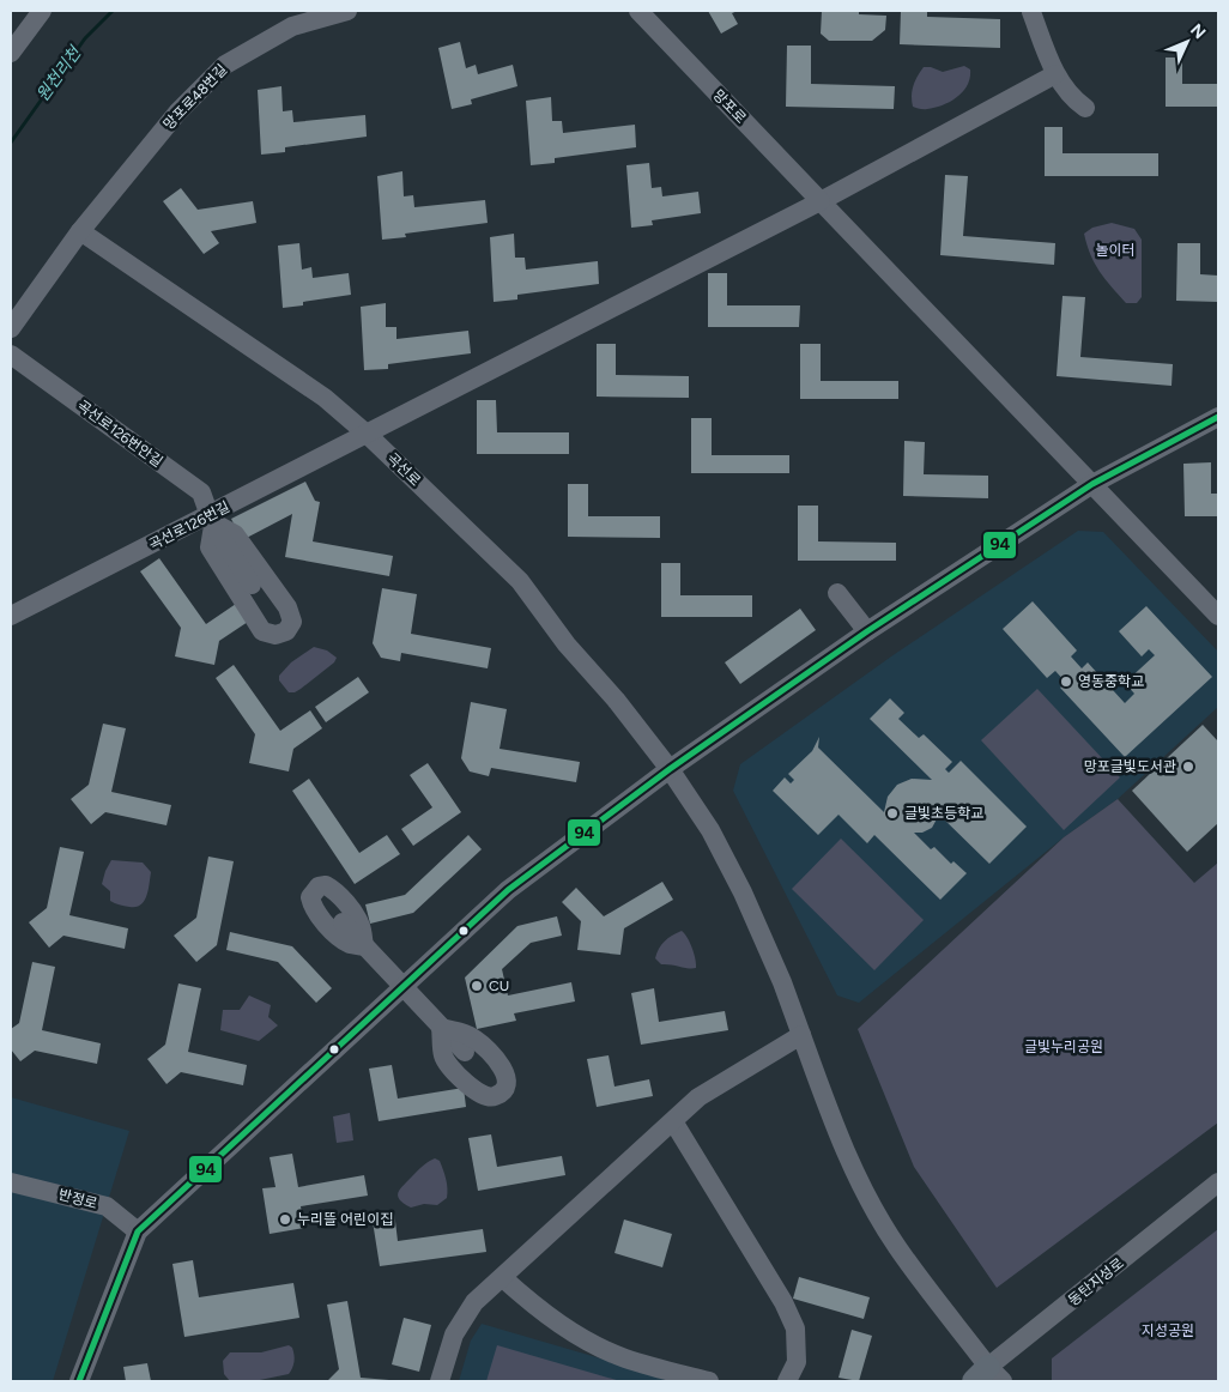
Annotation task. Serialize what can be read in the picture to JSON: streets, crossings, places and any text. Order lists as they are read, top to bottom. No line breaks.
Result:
{"streets":{"street":["망포로48번길","망포로","곡선로126번안길","곡선로","곡선로126번길","반정로","동탄지성로"]},"crossings":[["망포로48번길","곡선로"],["망포로","곡선로126번길"],["곡선로126번안길","곡선로126번길"],["곡선로","곡선로126번길"],["곡선로","동탄지성로"]],"water":["원천리천"],"parks":["놀이터","글빛누리공원","지성공원"],"places":["영동중학교","망포글빛도서관","글빛초등학교","CU","누리뜰 어린이집"],"lines":["transit line 94"],"north":"top right"}
